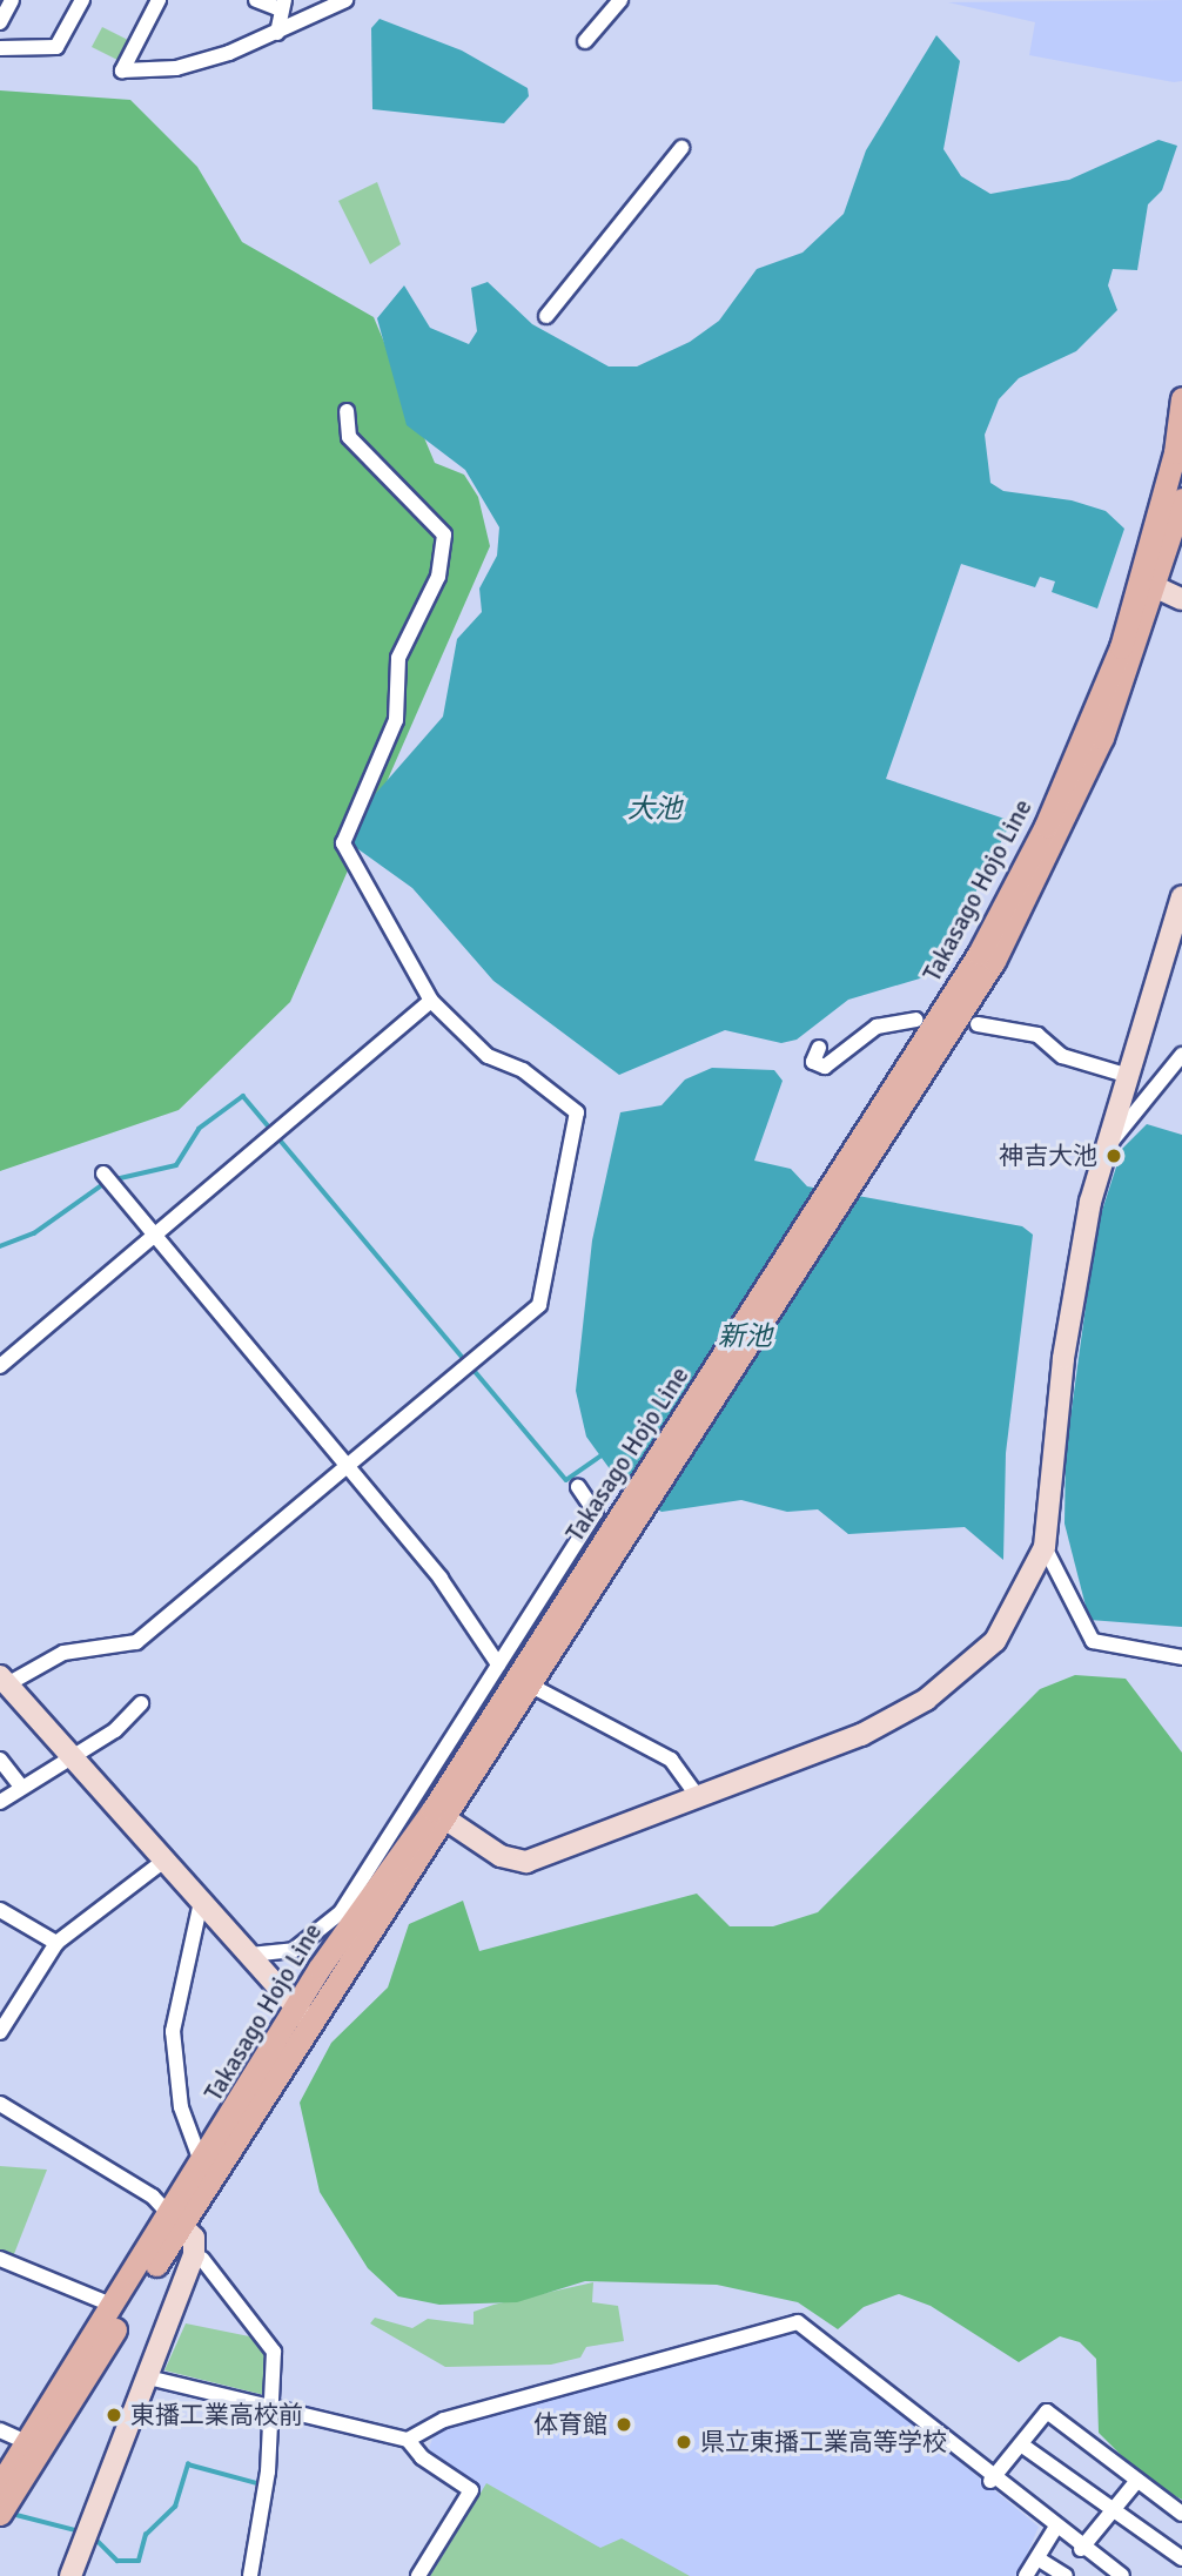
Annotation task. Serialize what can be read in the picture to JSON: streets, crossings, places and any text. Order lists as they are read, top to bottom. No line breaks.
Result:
{"streets":{"main road":["Takasago Hojo Line"]},"water":["大池","新池"],"places":["神吉大池","東播工業高校前","体育館","県立東播工業高等学校"]}
